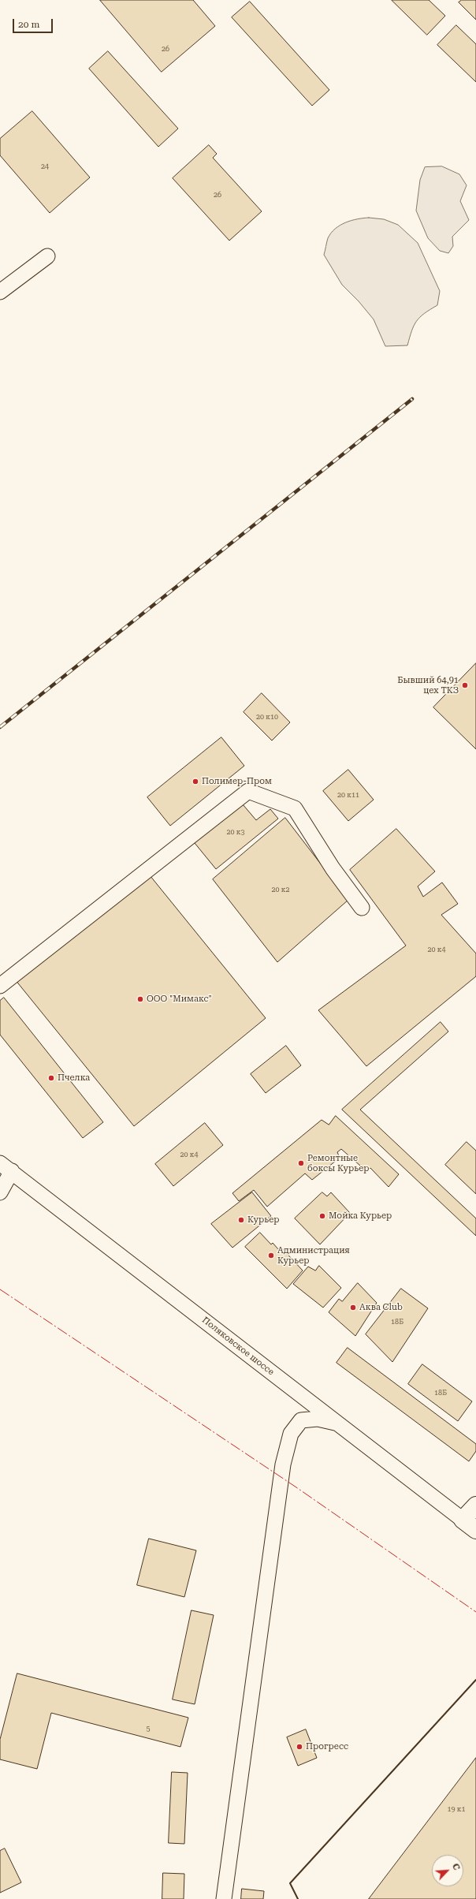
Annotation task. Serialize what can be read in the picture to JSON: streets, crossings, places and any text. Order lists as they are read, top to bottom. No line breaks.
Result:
{"streets":{"main road":["Поляковское шоссе"]},"places":["Бывший 64,91 цех ТКЗ","Полимер-Пром","ООО \"Мимакс\"","Пчелка","Ремонтные боксы Курьер","Мойка Курьер","Курьер","Администрация Курьер","Аква Club","Прогресс"],"house_numbers":["26","24","26","20 к10","20 к11","20 к3","20 к2","20 к4","20 к4","18Б","18Б","5","19 к1"],"scale_bar":"20 m","north":"top right"}
